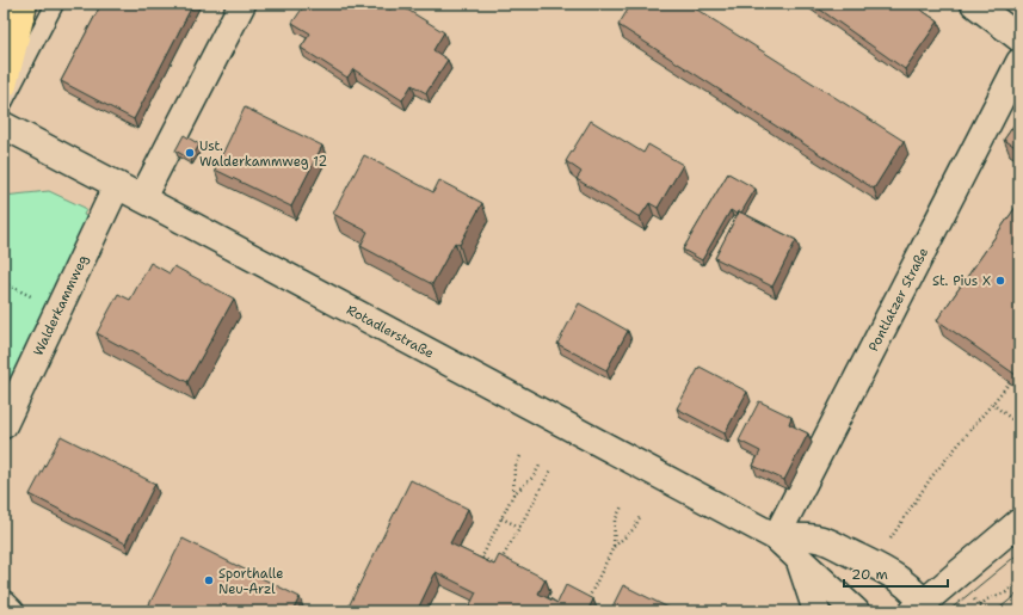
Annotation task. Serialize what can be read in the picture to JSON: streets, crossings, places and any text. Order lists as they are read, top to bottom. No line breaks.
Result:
{"streets":{"street":["Pontlatzer Straße","Walderkammweg","Rotadlerstraße"]},"crossings":[["Pontlatzer Straße","Rotadlerstraße"],["Walderkammweg","Rotadlerstraße"]],"places":["Ust. Walderkammweg 12","St. Pius X","Sporthalle Neu-Arzl"],"scale_bar":"20 m"}
